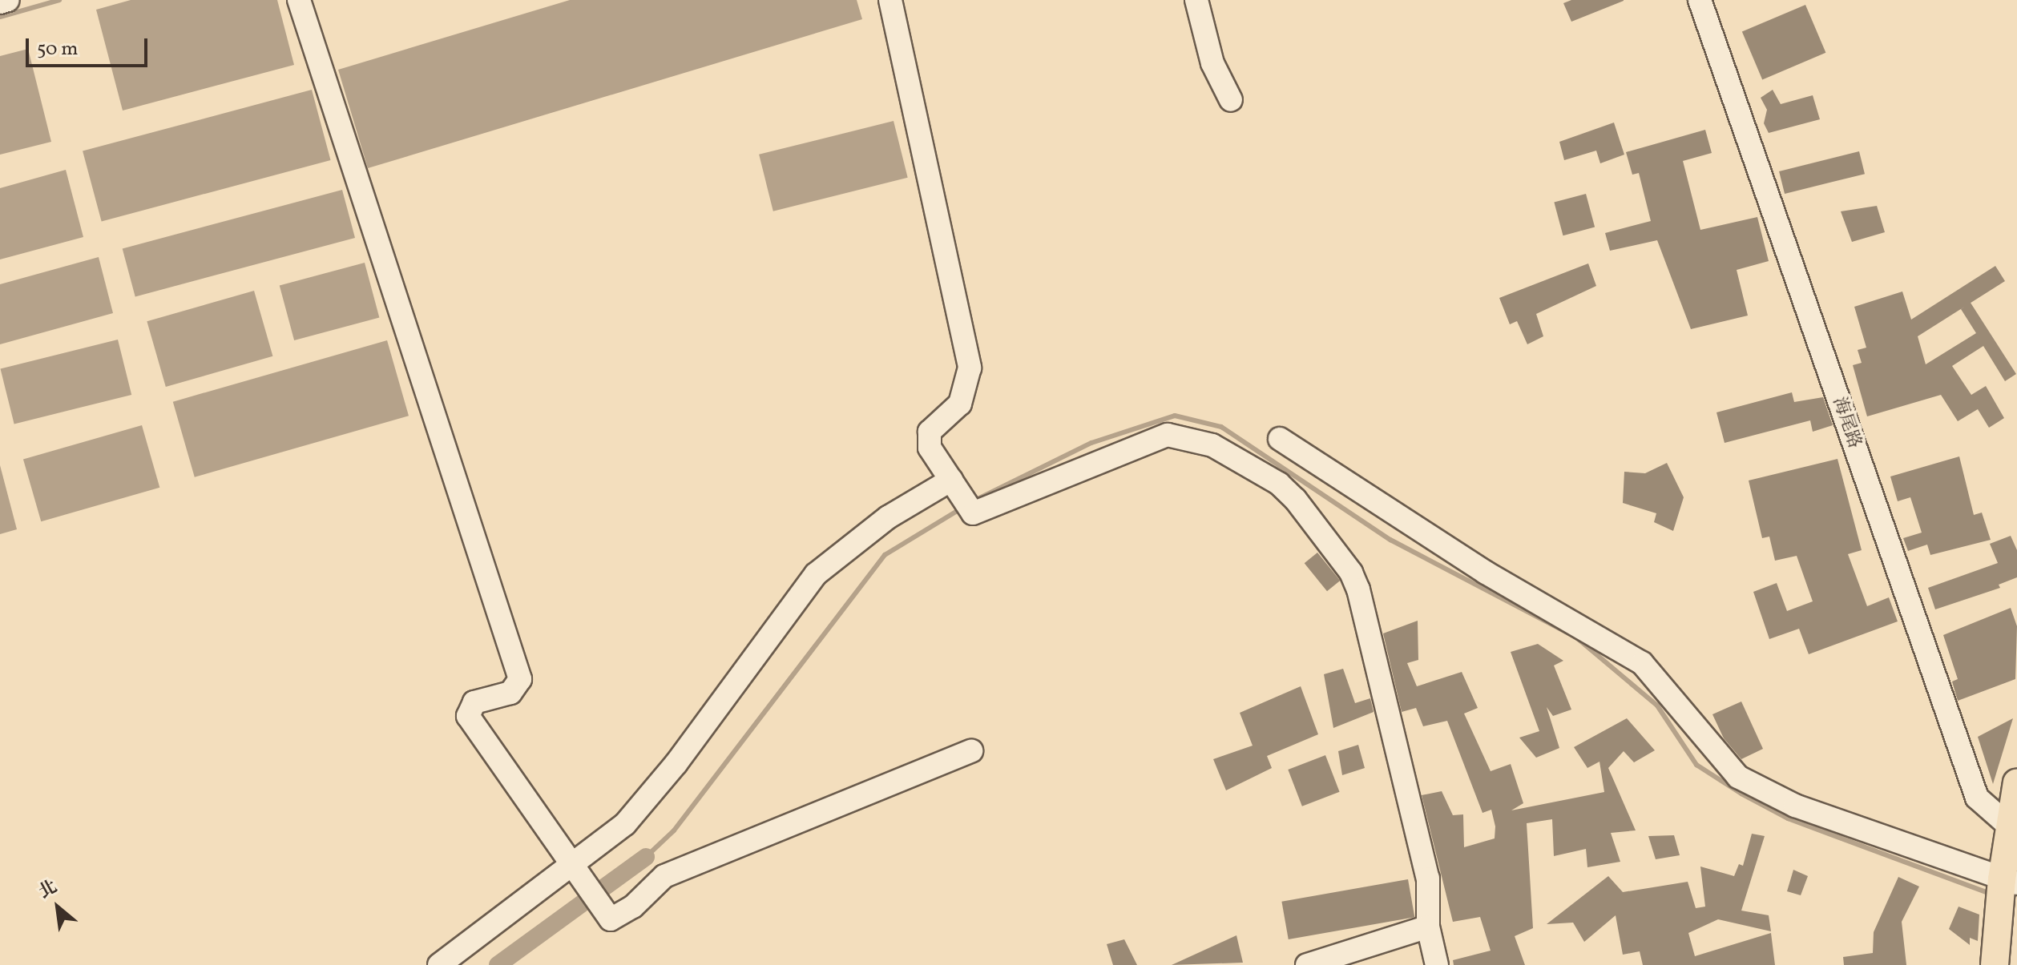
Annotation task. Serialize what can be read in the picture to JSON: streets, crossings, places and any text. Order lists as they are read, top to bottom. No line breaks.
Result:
{"streets":{"street":["海尾路"]},"scale_bar":"50 m","north":"top left"}
